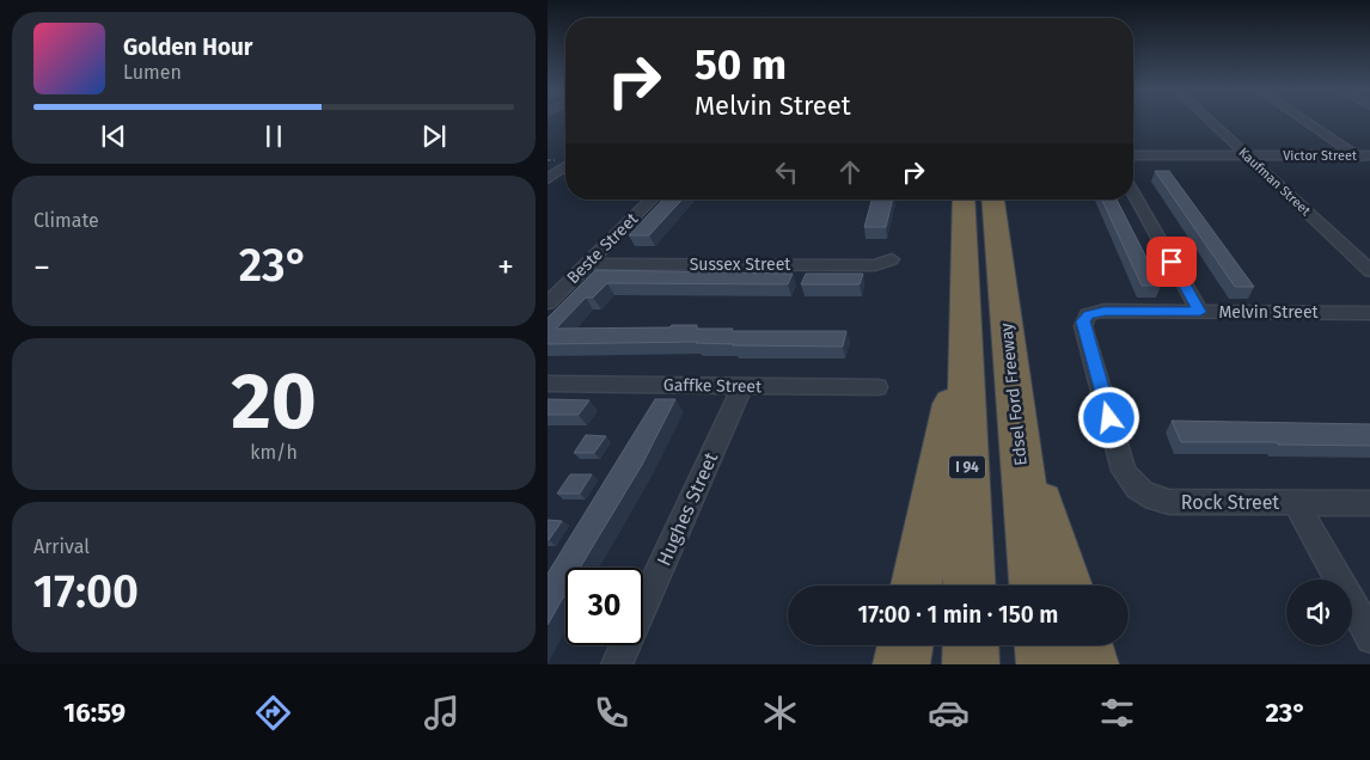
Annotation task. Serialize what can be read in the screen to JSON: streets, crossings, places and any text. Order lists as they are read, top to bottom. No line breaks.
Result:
{"streets":{"highway":["Edsel Ford Freeway","I 94"],"street":["Victor Street","Kaufman Street","Beste Street","Sussex Street","Melvin Street","Gaffke Street","Rock Street","Hughes Street"]},"crossings":[["Victor Street","Kaufman Street"],["Beste Street","Sussex Street"],["Melvin Street","Rock Street"],["Gaffke Street","Hughes Street"]],"page":{"turn":["50 m","Melvin Street"],"song":["Golden Hour","Lumen"],"tile":["Climate",["20","km/h"],["Arrival","17:00"]],"heat":["−","23°","+"],"limit":"30","trip":"17:00 · 1 min · 150 m","tabs":["16:59","23°"]}}
